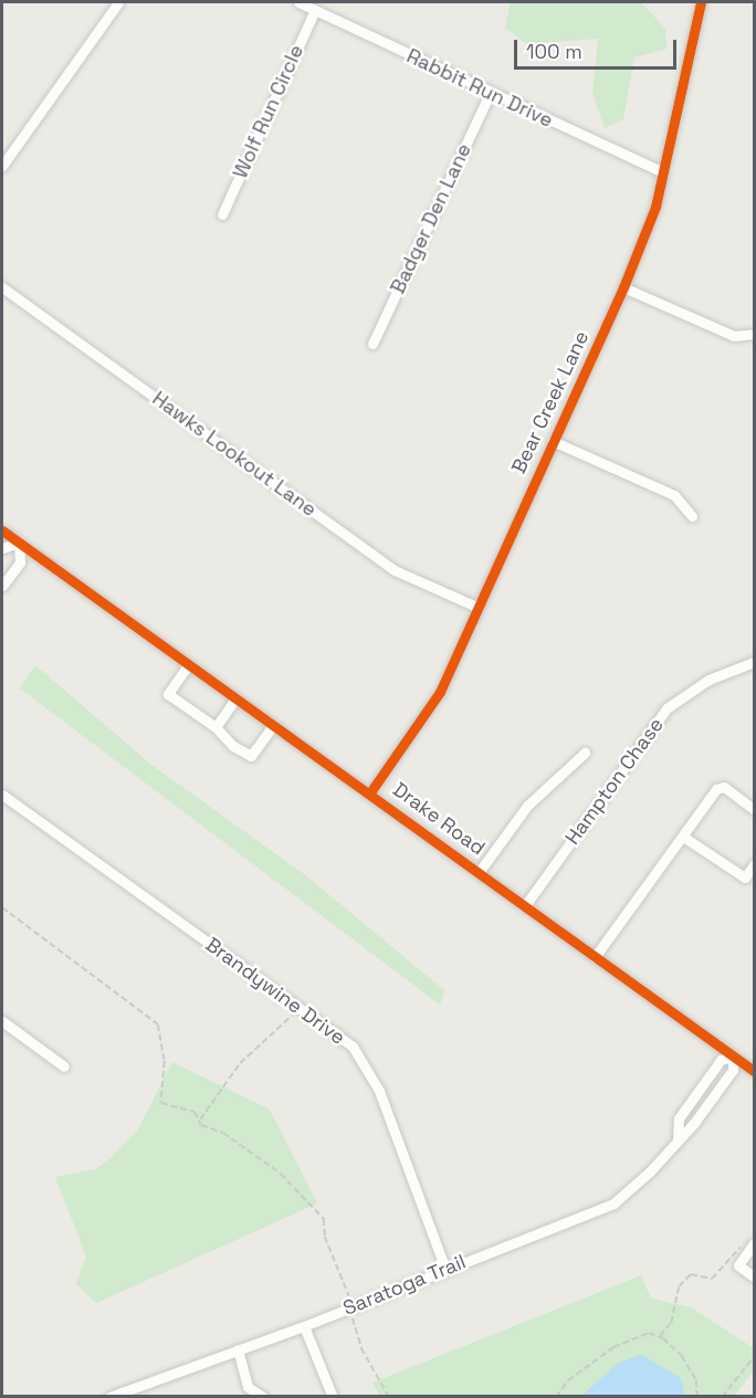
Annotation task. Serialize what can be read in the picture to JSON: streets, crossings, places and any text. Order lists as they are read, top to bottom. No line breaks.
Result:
{"streets":{"street":["Rabbit Run Drive","Wolf Run Circle","Badger Den Lane","Bear Creek Lane","Hawks Lookout Lane","Hampton Chase","Drake Road","Brandywine Drive","Saratoga Trail"]},"crossings":[["Rabbit Run Drive","Wolf Run Circle"],["Rabbit Run Drive","Badger Den Lane"],["Rabbit Run Drive","Bear Creek Lane"],["Bear Creek Lane","Hawks Lookout Lane"],["Bear Creek Lane","Drake Road"],["Hampton Chase","Drake Road"],["Drake Road","Saratoga Trail"],["Brandywine Drive","Saratoga Trail"]],"scale_bar":"100 m"}
